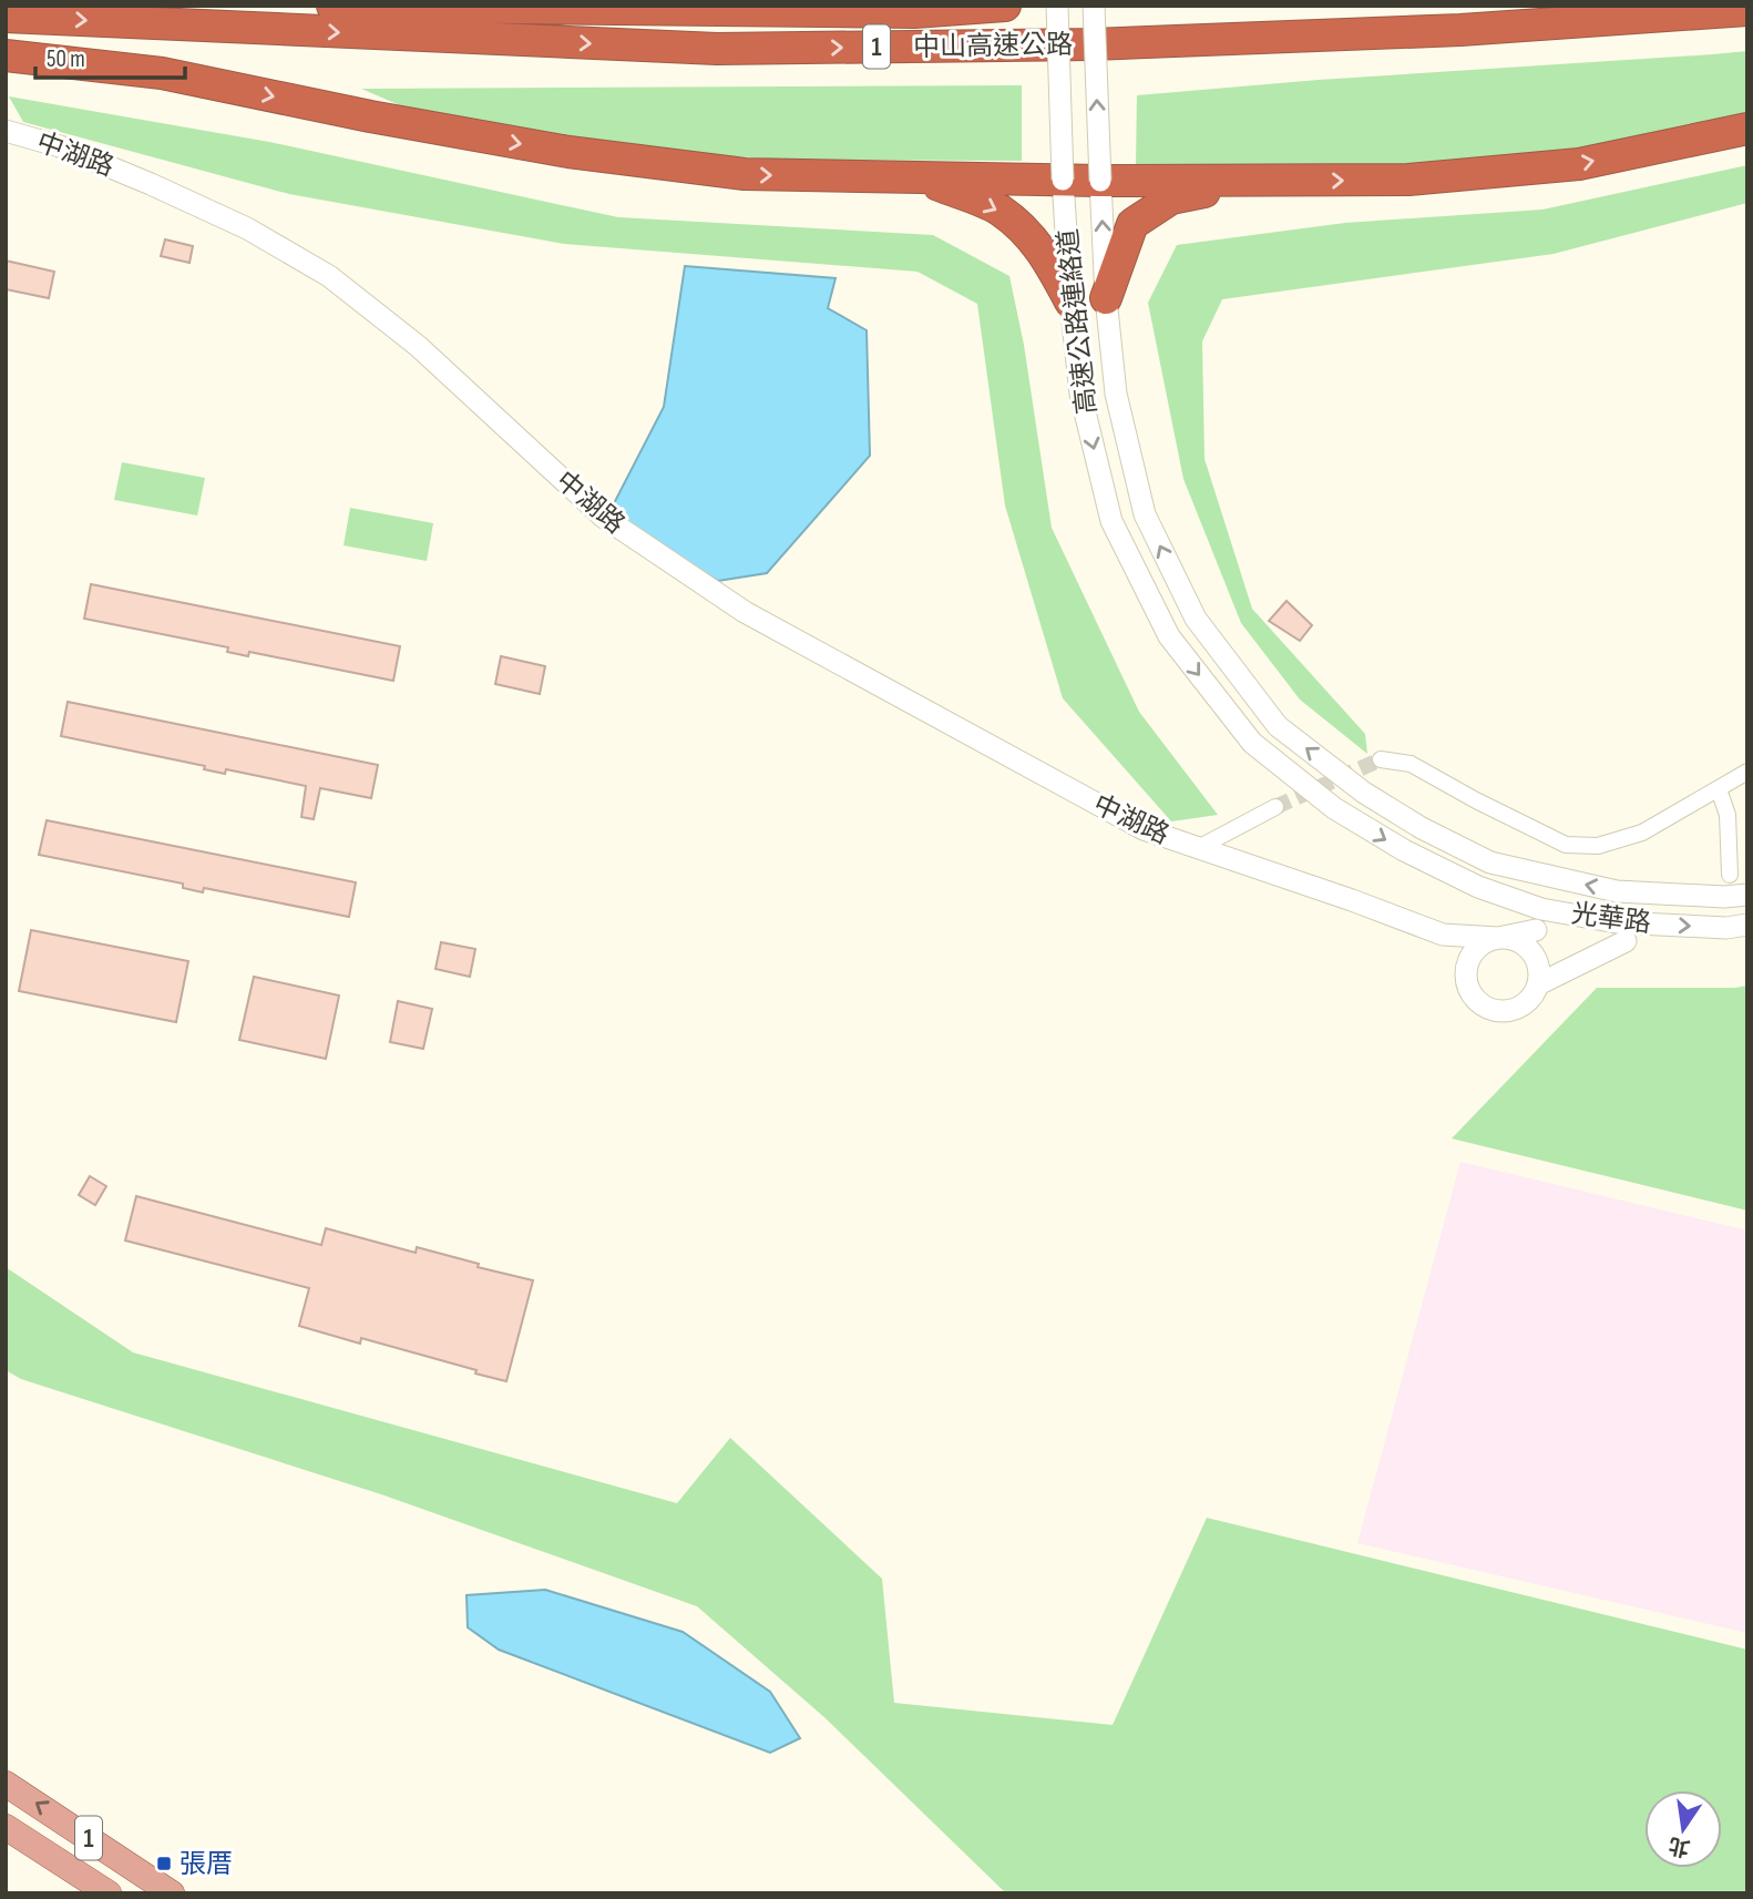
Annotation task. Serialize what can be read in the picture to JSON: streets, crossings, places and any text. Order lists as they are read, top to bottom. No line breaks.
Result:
{"streets":{"highway":["中山高速公路","1"],"street":["中湖路","高速公路連絡道","光華路"]},"crossings":[["高速公路連絡道","光華路"]],"places":{"transit":["張厝"]},"scale_bar":"50 m","north":"bottom"}
